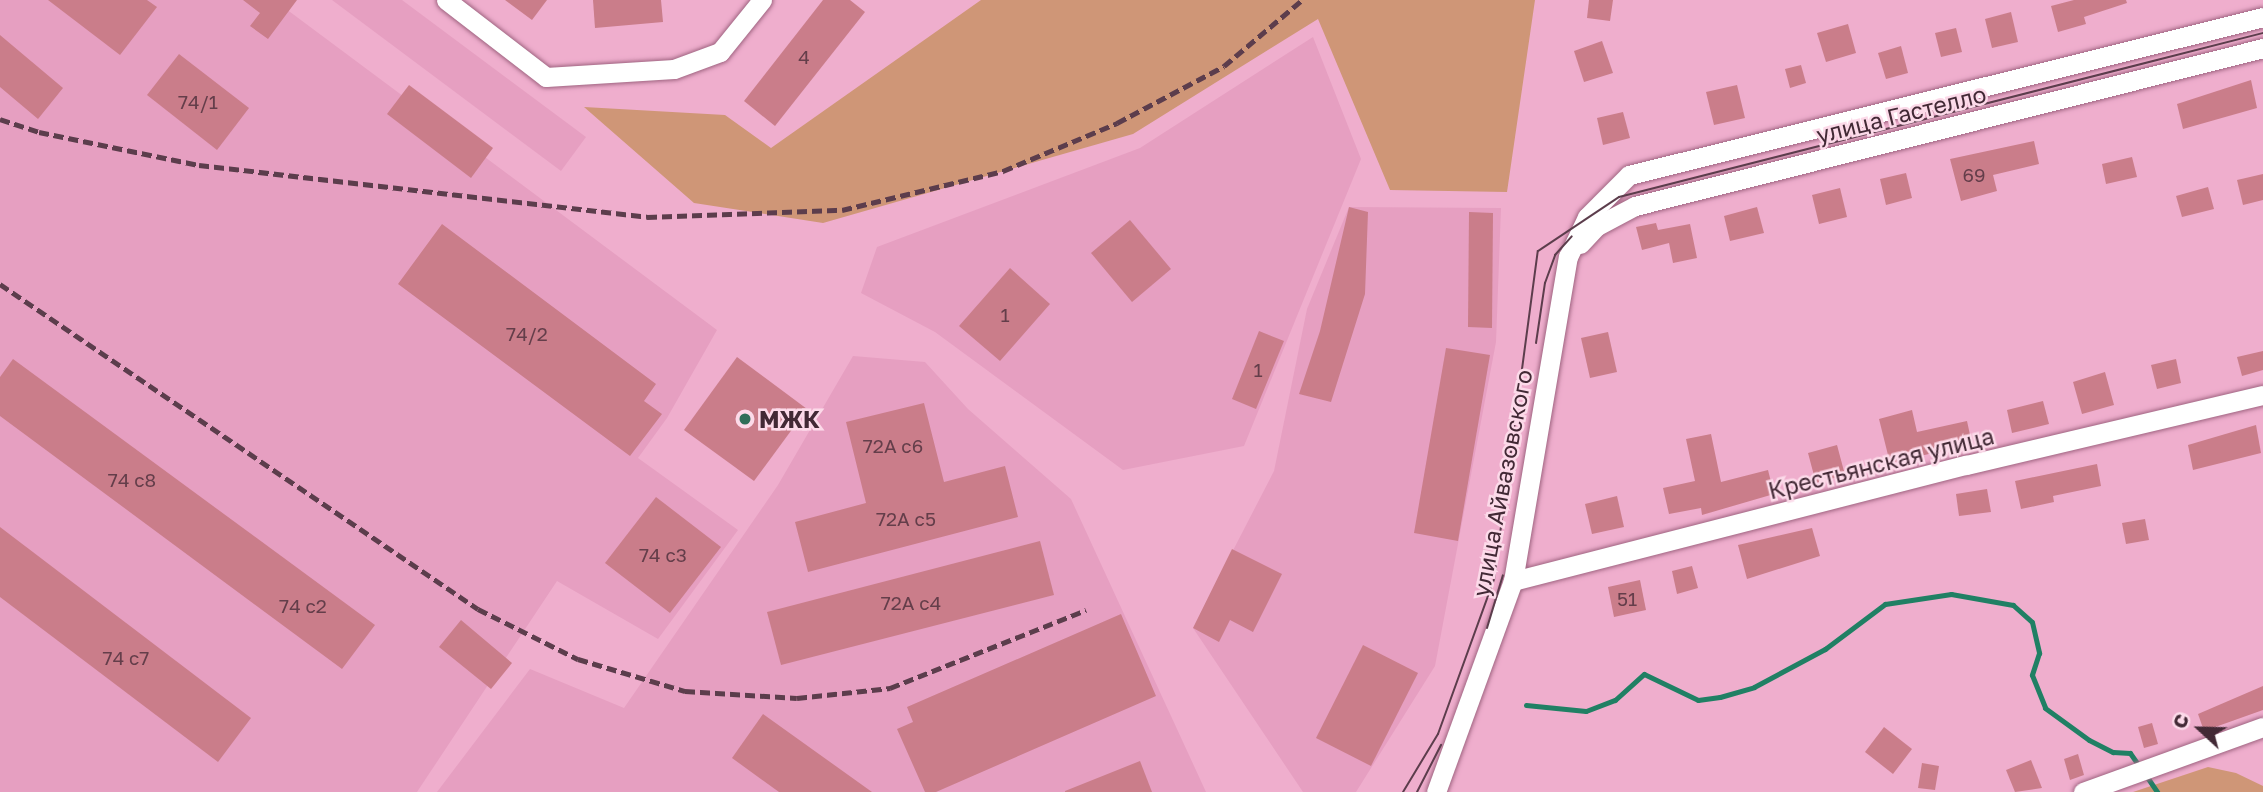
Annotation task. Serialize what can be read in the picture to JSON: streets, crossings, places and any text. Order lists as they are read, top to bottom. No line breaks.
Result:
{"streets":{"street":["улица Гастелло","Крестьянская улица","улица Айвазовского"]},"crossings":[["улица Гастелло","улица Айвазовского"],["Крестьянская улица","улица Айвазовского"]],"places":["МЖК"],"house_numbers":["4","74/1","69","1","74/2","1","72А с6","74 с8","72А с5","74 с3","51","72А с4","74 с2","74 с7"],"north":"left"}
